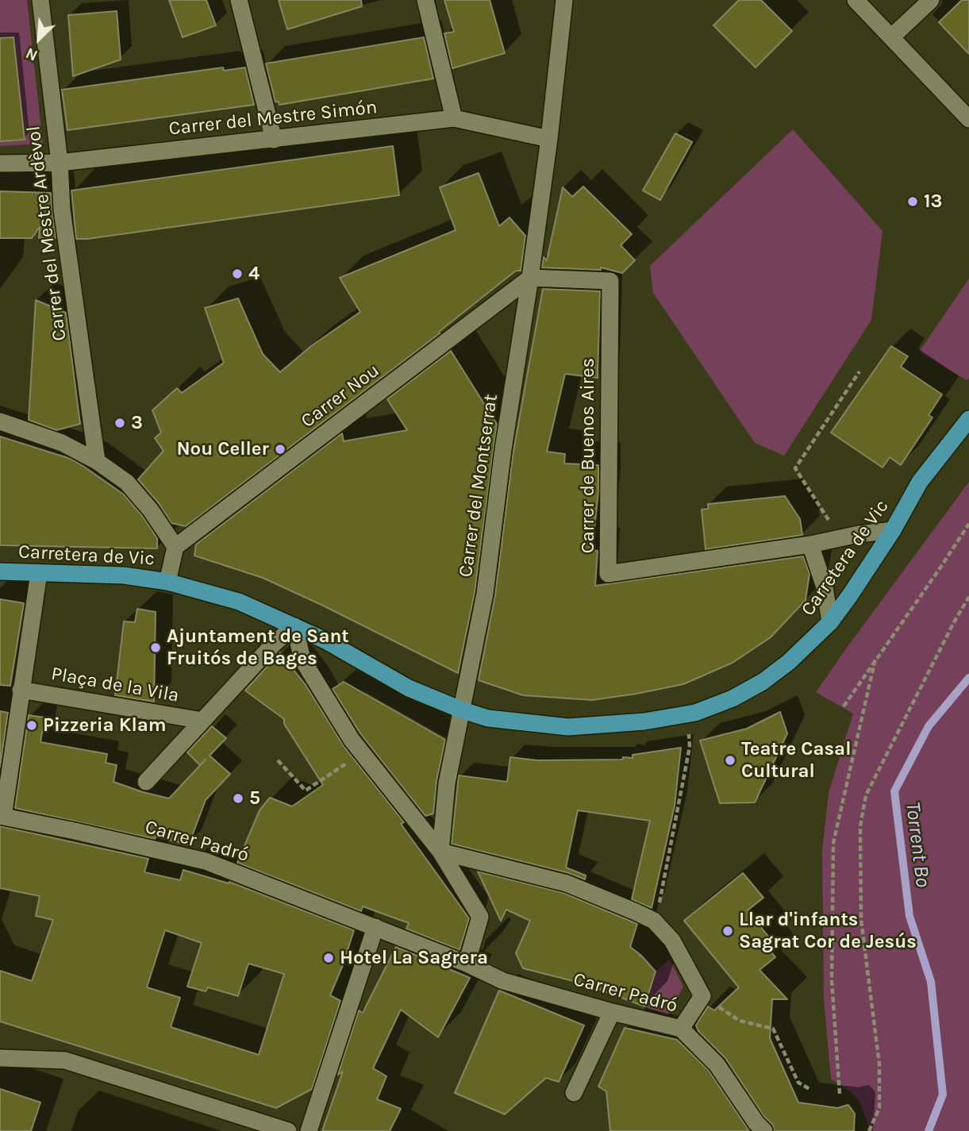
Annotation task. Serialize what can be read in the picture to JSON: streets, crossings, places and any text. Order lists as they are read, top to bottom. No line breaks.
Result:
{"streets":{"main road":["Carretera de Vic"],"street":["Carrer del Mestre Simón","Carrer del Mestre Ardèvol","Carrer Nou","Carrer de Buenos Aires","Carrer del Montserrat","Plaça de la Vila","Carrer Padró"]},"crossings":[["Carrer del Mestre Simón","Carrer del Mestre Ardèvol"],["Carrer del Mestre Simón","Carrer del Montserrat"],["Carrer Nou","Carrer de Buenos Aires"],["Carrer Nou","Carrer del Montserrat"],["Carrer de Buenos Aires","Carrer del Montserrat"],["Carrer de Buenos Aires","Carretera de Vic"],["Carrer del Montserrat","Carretera de Vic"],["Carretera de Vic","Plaça de la Vila"],["Plaça de la Vila","Carrer Padró"]],"water":["Torrent Bo"],"places":["13","4","3","Nou Celler","Ajuntament de Sant Fruitós de Bages","Pizzeria Klam","Teatre Casal Cultural","5","Llar d'infants Sagrat Cor de Jesús","Hotel La Sagrera"],"north":"bottom left"}
